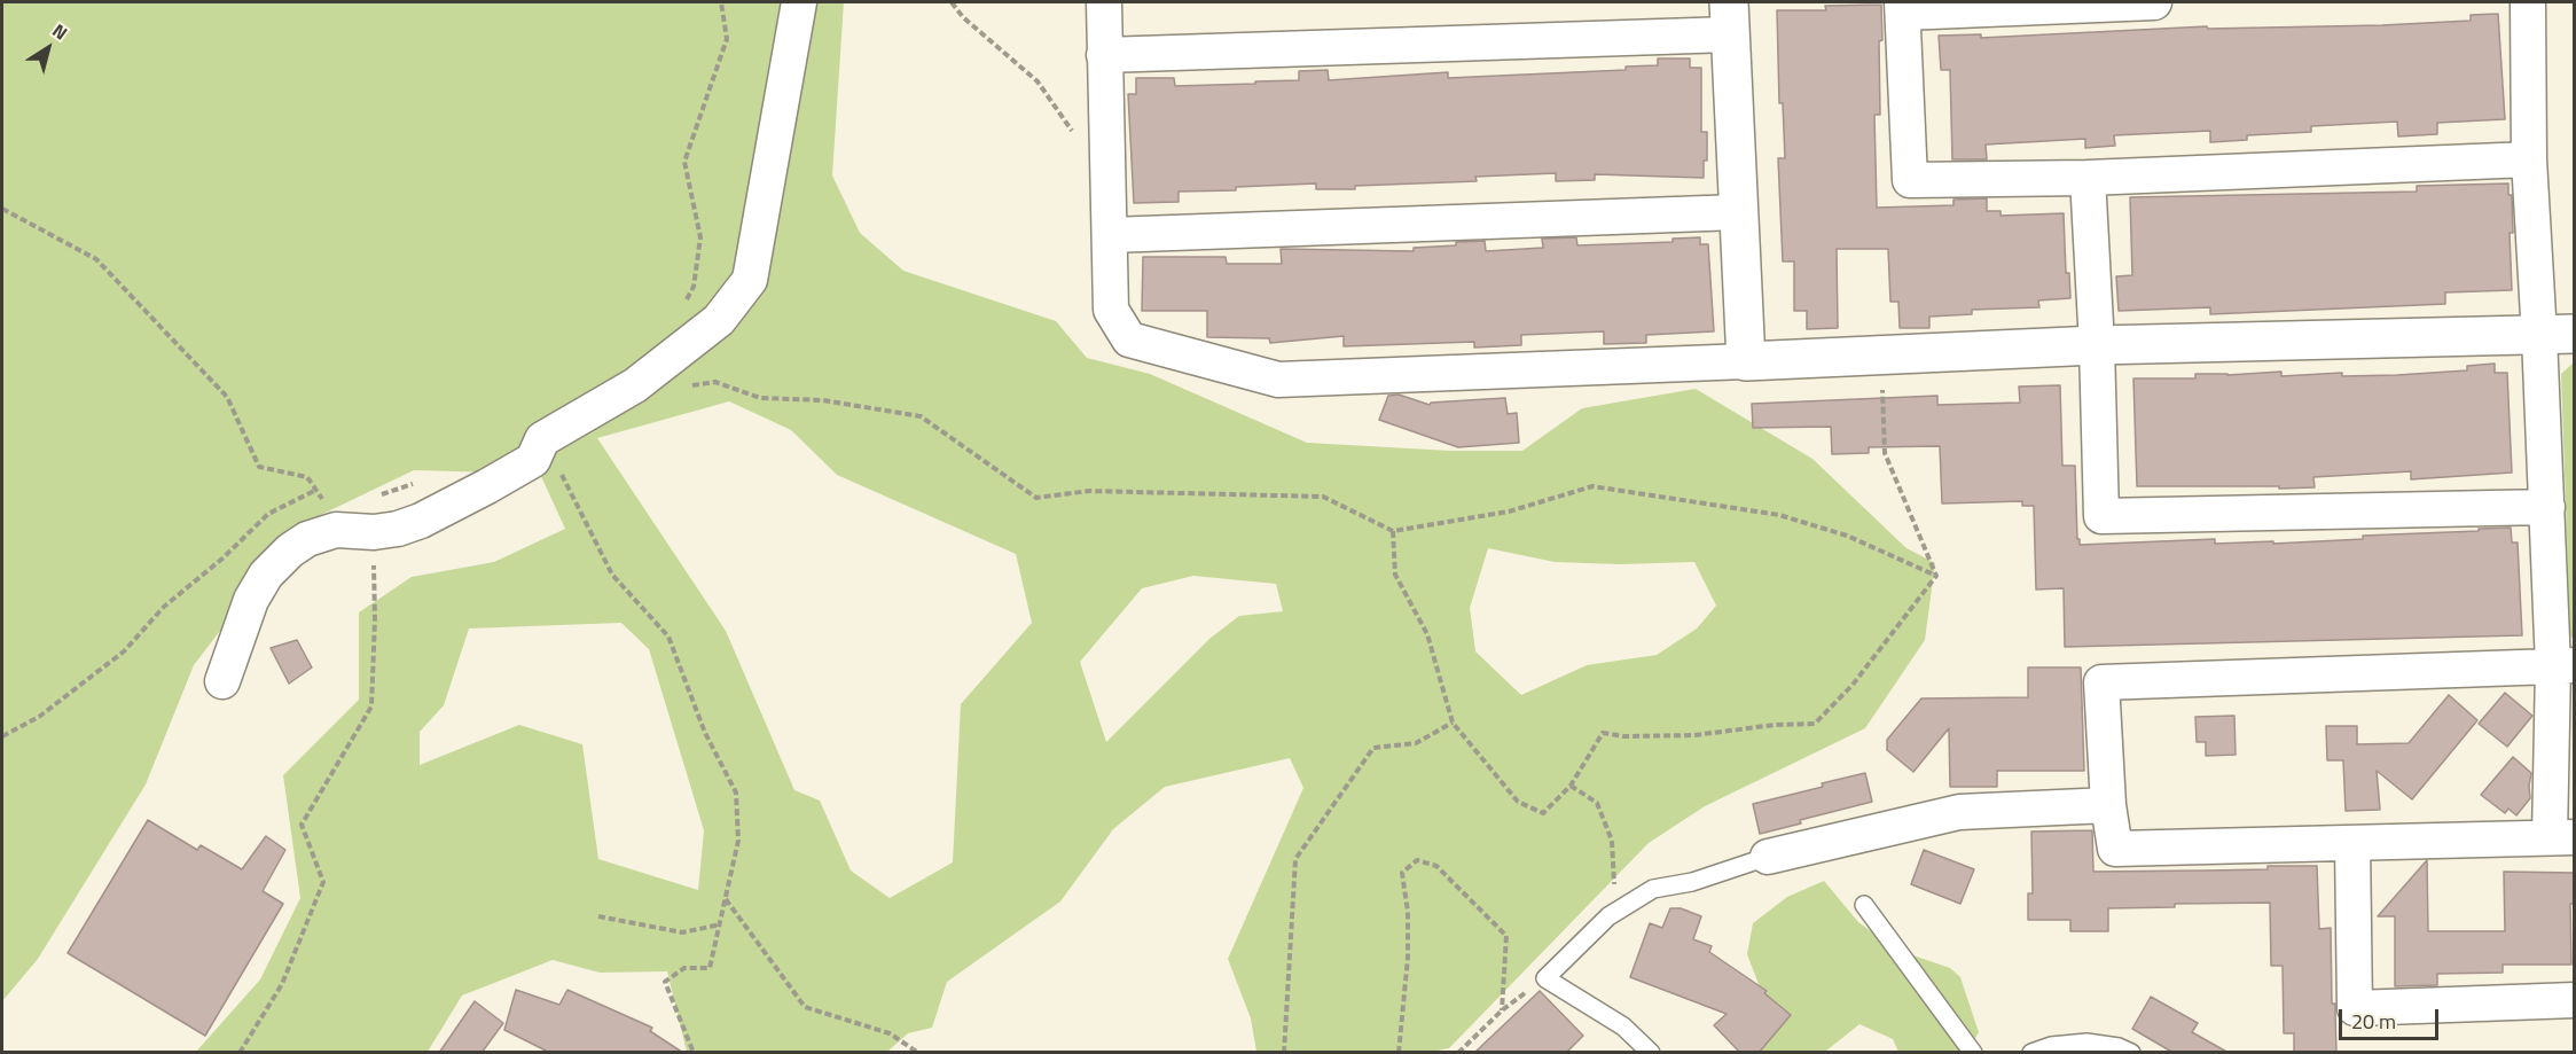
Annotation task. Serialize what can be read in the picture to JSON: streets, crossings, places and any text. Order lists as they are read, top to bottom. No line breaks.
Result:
{"scale_bar":"20 m","north":"top right"}
